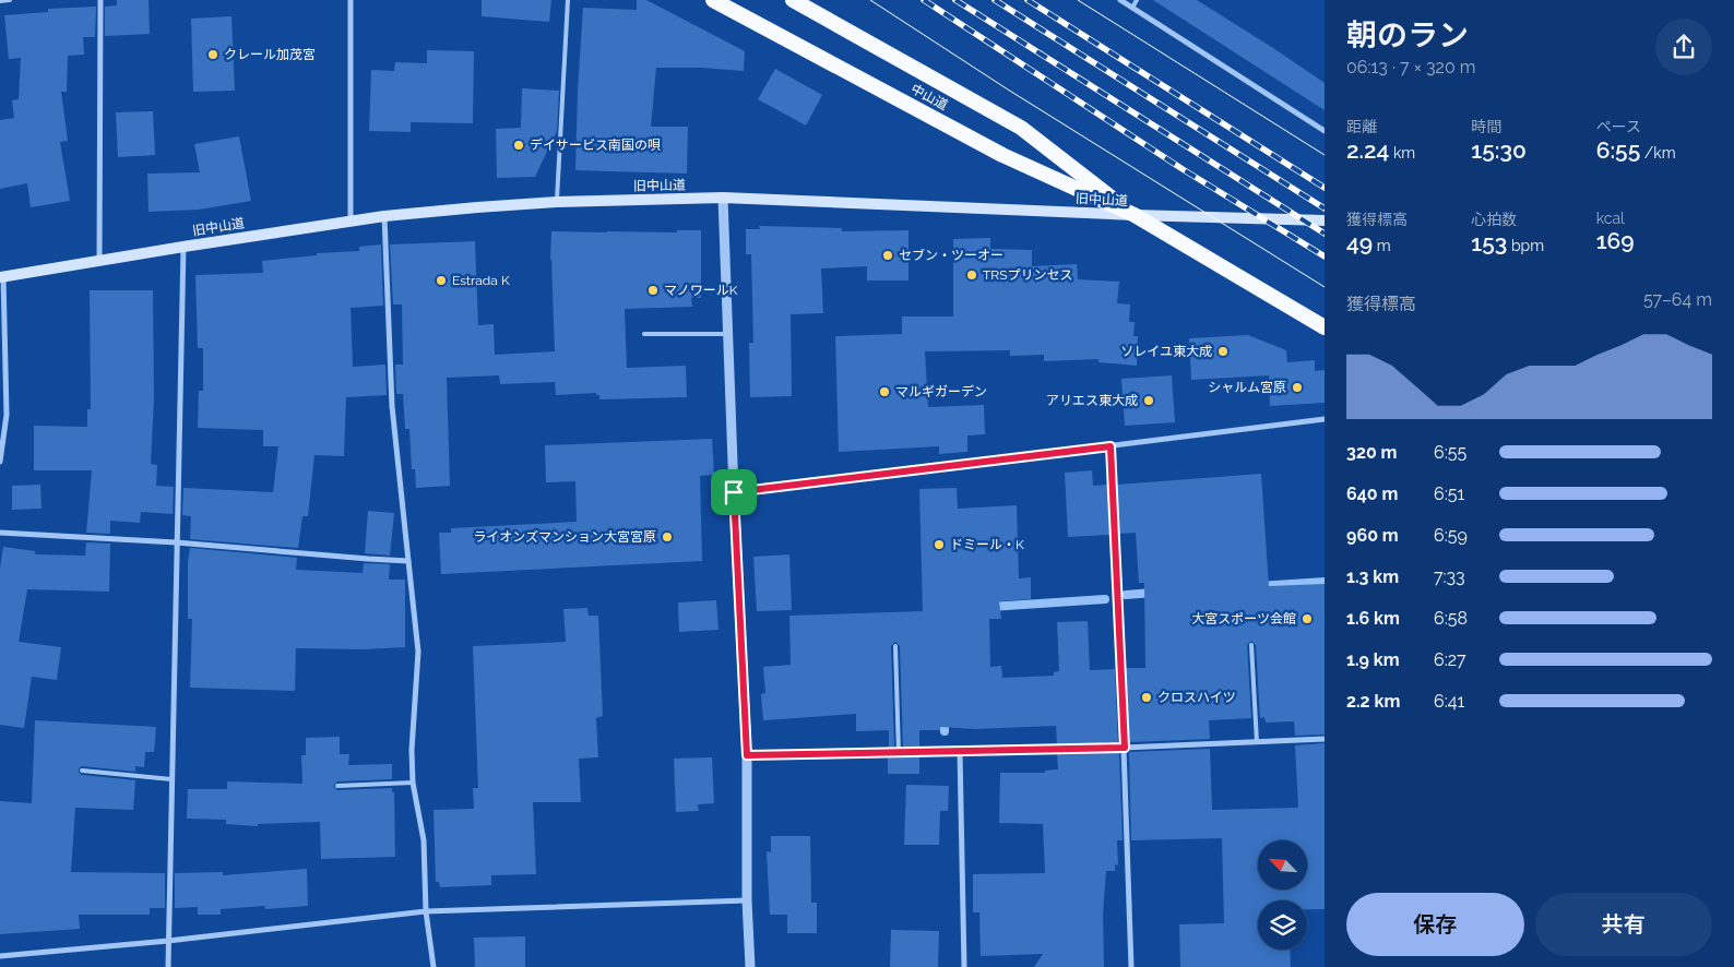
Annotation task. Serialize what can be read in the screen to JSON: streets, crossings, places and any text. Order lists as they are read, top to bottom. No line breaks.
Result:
{"streets":{"highway":["中山道"],"main road":["旧中山道"]},"crossings":[["中山道","旧中山道"]],"places":["クレール加茂宮","デイサービス南国の唄","セブン・ツーオー","TRSプリンセス","Estrada K","マノワールK","ソレイユ東大成","シャルム宮原","マルギガーデン","アリエス東大成","ライオンズマンション大宮宮原","ドミール・K","大宮スポーツ会館","クロスハイツ"],"north":"top left","page":{"heading":["朝のラン","06:13 · 7 × 320 m"],"stats":[["距離","2.24 km"],["時間","15:30"],["ペース","6:55 /km"],["獲得標高","49 m"],["心拍数","153 bpm"],["kcal","169"]],"chart":["獲得標高","57–64 m"],"list":[{"name":"320 m","note":"6:55"},{"name":"640 m","note":"6:51"},{"name":"960 m","note":"6:59"},{"name":"1.3 km","note":"7:33"},{"name":"1.6 km","note":"6:58"},{"name":"1.9 km","note":"6:27"},{"name":"2.2 km","note":"6:41"}],"buttons":["保存","共有"]}}
